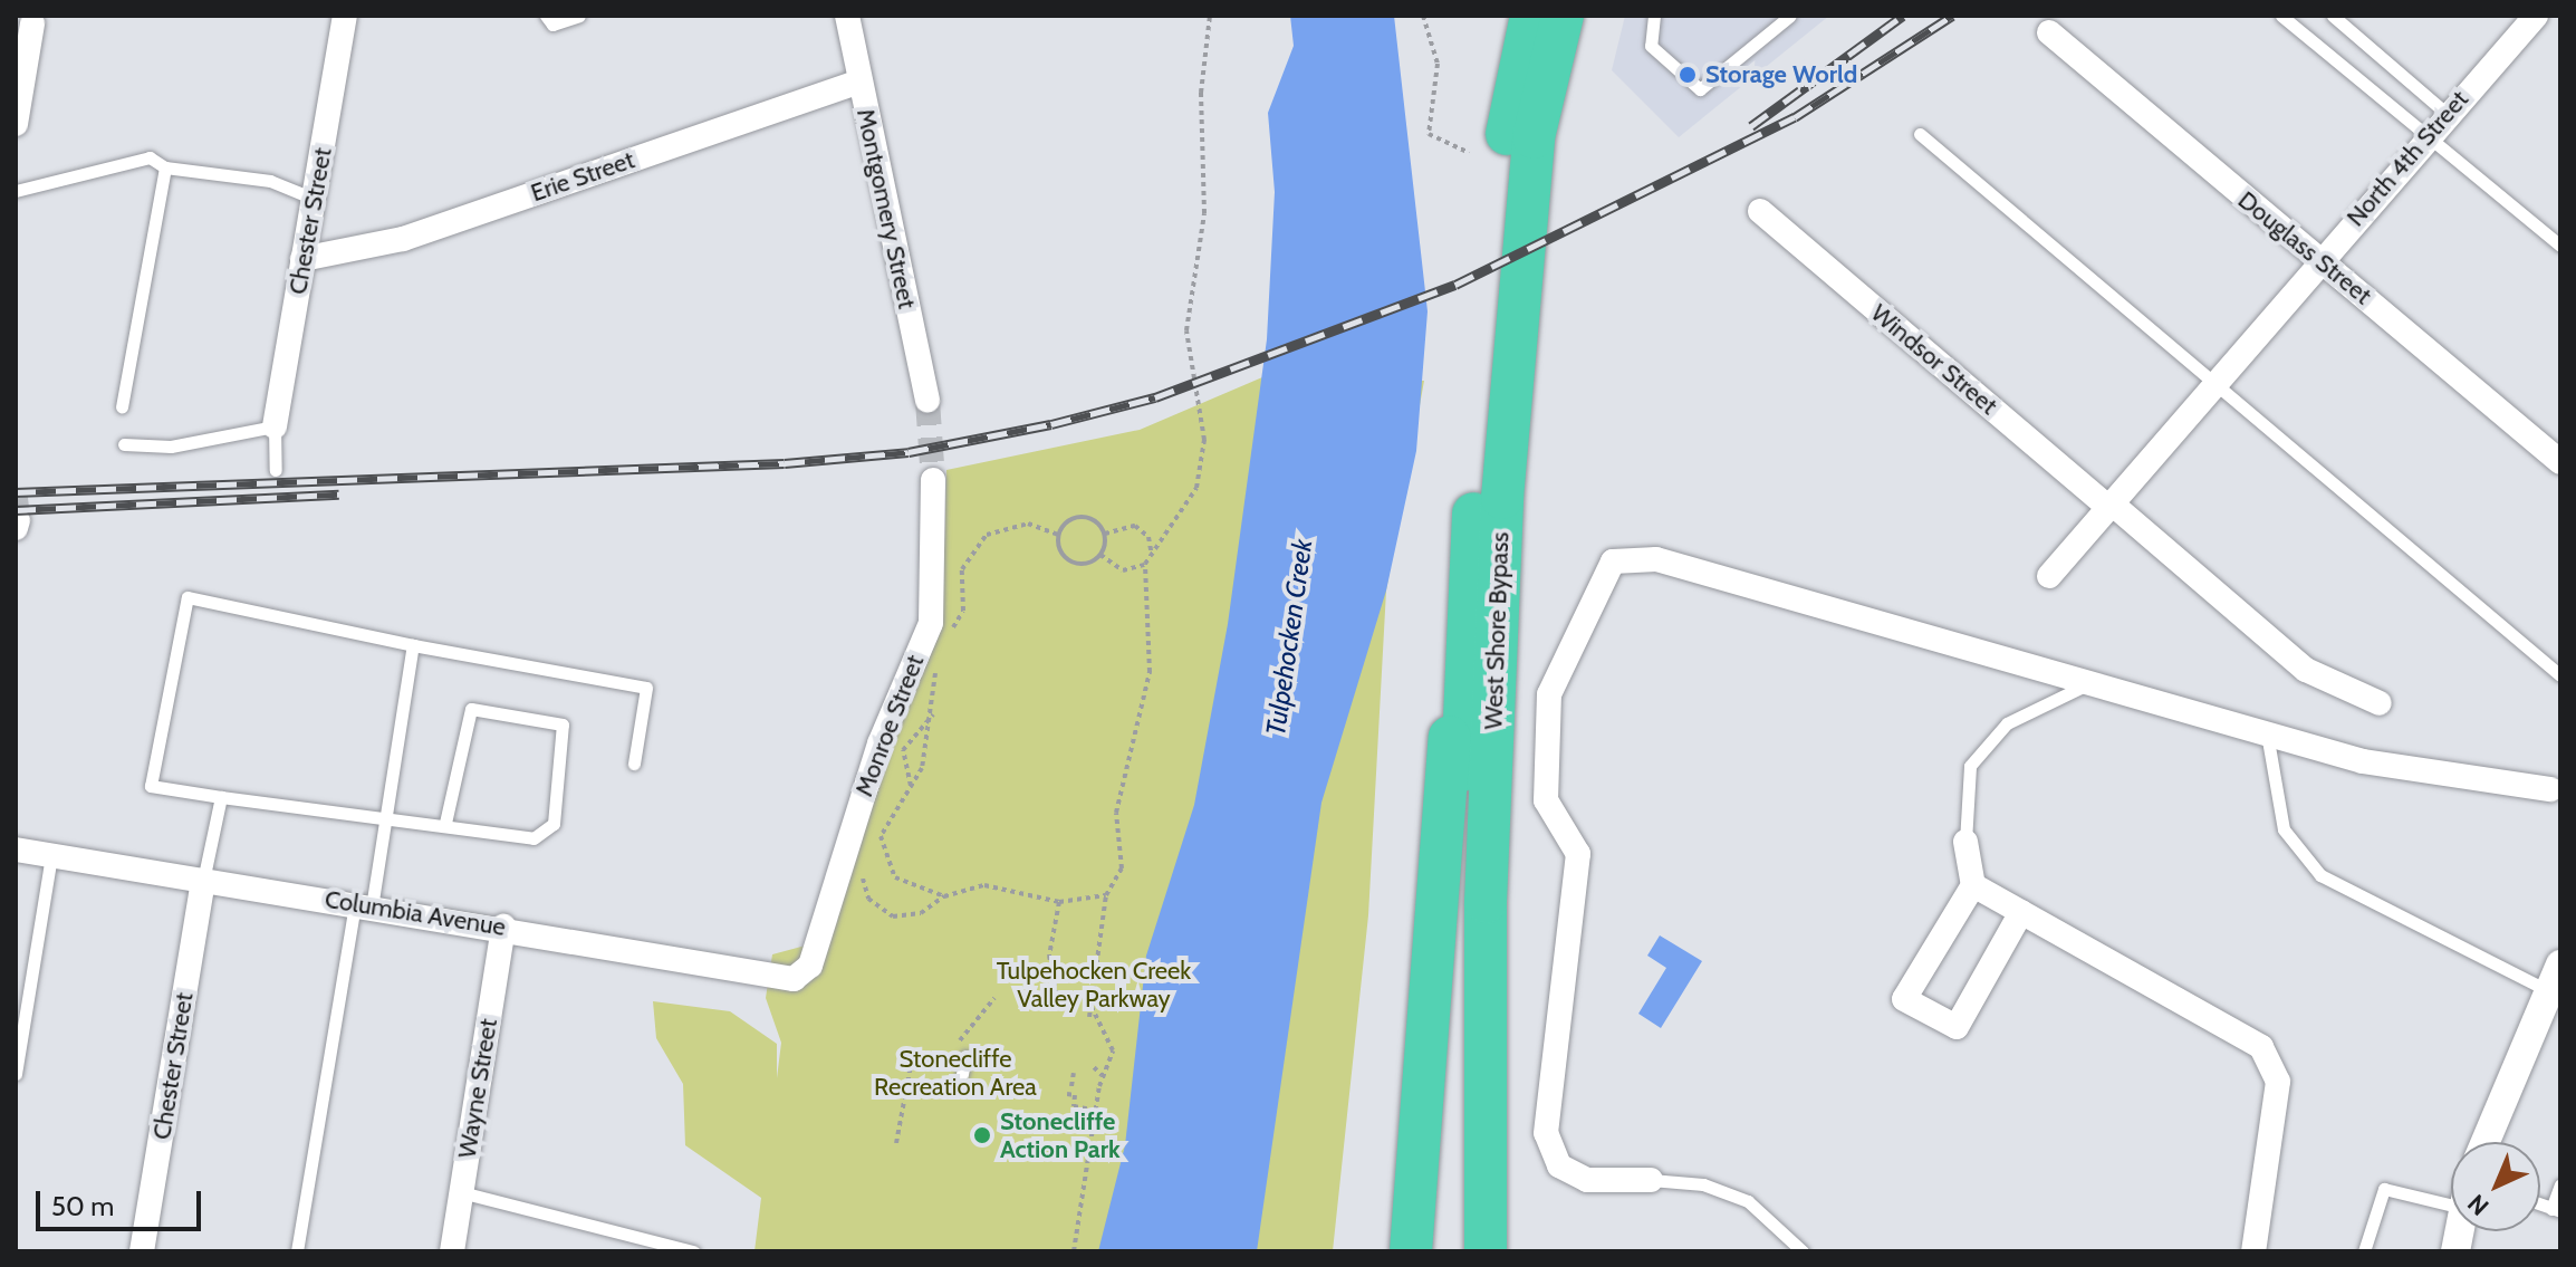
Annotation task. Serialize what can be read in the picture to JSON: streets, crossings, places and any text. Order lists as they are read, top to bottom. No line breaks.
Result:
{"streets":{"highway":["West Shore Bypass"],"street":["North 4th Street","Erie Street","Montgomery Street","Chester Street","Douglass Street","Windsor Street","Monroe Street","Columbia Avenue","Wayne Street"]},"crossings":[["North 4th Street","Douglass Street"],["North 4th Street","Windsor Street"],["Erie Street","Montgomery Street"],["Erie Street","Chester Street"],["Chester Street","Columbia Avenue"],["Monroe Street","Columbia Avenue"],["Columbia Avenue","Wayne Street"]],"water":["Tulpehocken Creek"],"parks":["Tulpehocken Creek Valley Parkway","Stonecliffe Recreation Area"],"places":["Storage World","Stonecliffe Action Park"],"scale_bar":"50 m","north":"bottom left"}
